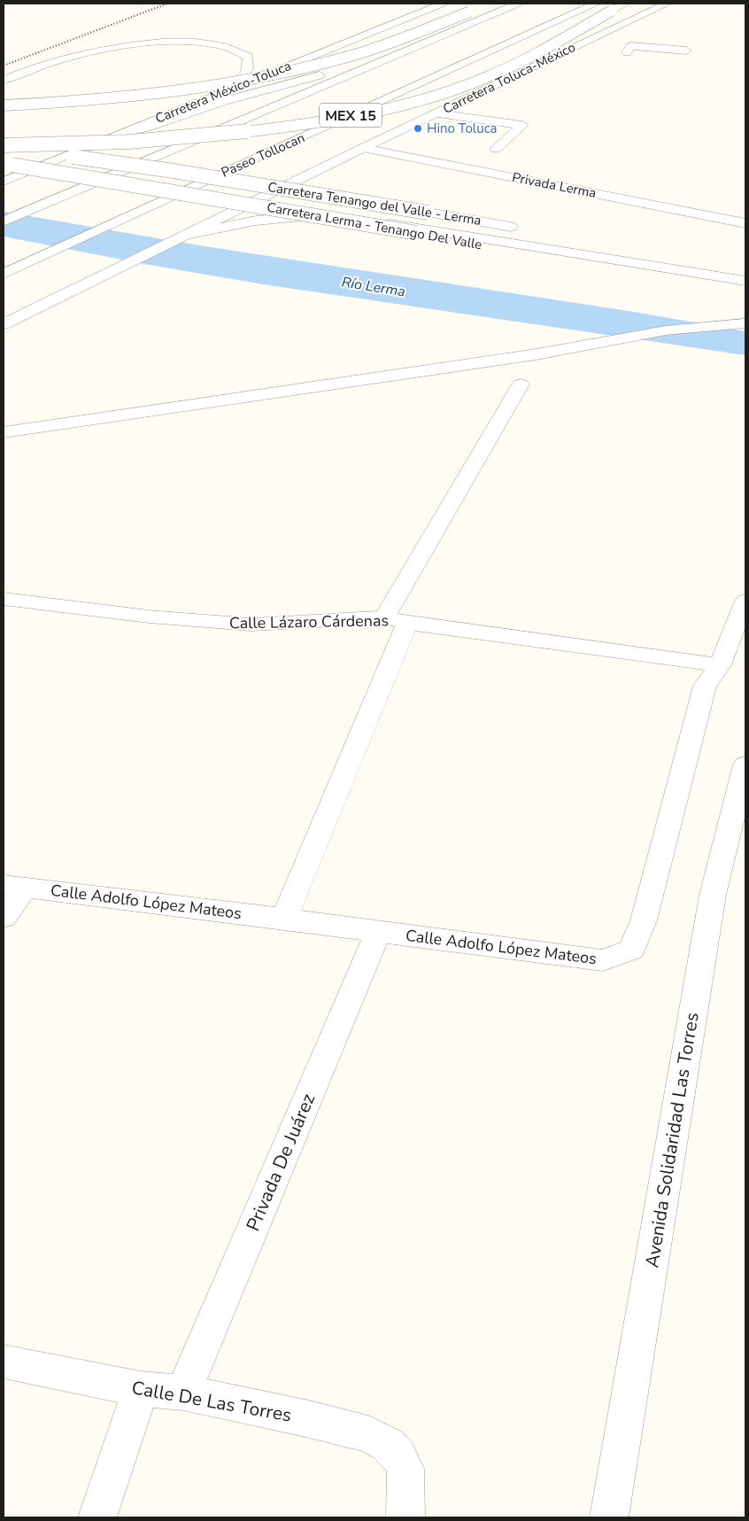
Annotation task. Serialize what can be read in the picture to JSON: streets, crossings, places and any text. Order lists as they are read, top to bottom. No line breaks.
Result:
{"streets":{"main road":["Carretera Toluca-México","Carretera México-Toluca","MEX 15","Paseo Tollocan","Privada Lerma","Carretera Tenango del Valle - Lerma","Carretera Lerma - Tenango Del Valle","Calle Lázaro Cárdenas","Calle Adolfo López Mateos","Avenida Solidaridad Las Torres","Privada De Juárez","Calle De Las Torres"]},"crossings":[["Carretera Toluca-México","Privada Lerma"],["Calle Lázaro Cárdenas","Calle Adolfo López Mateos"],["Calle Adolfo López Mateos","Privada De Juárez"],["Privada De Juárez","Calle De Las Torres"]],"water":["Río Lerma"],"places":["Hino Toluca"]}
